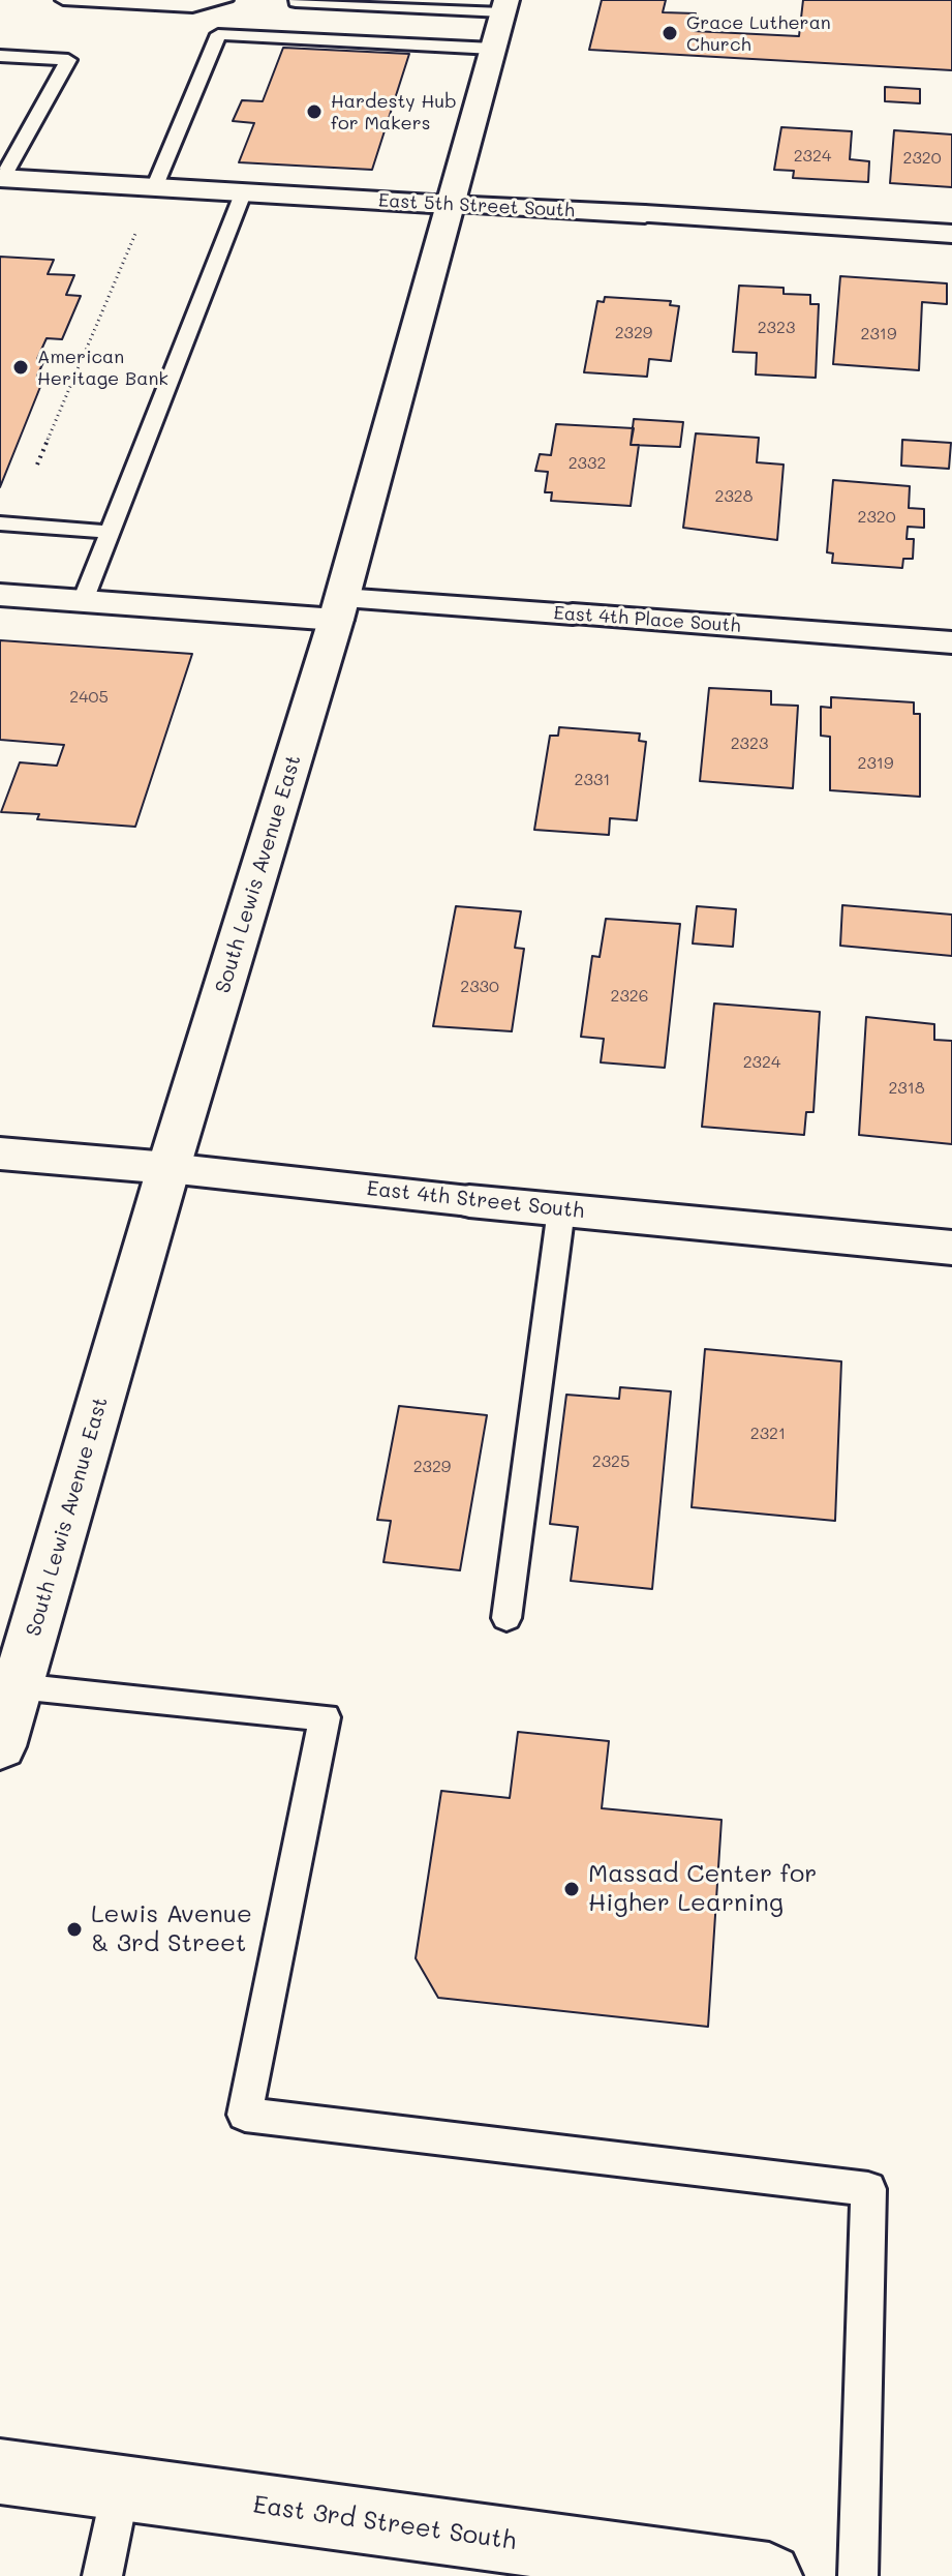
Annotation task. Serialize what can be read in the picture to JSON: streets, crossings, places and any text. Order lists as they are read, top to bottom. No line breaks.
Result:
{"streets":{"main road":["East 5th Street South","East 4th Place South","South Lewis Avenue East","East 4th Street South","East 3rd Street South"]},"crossings":[["East 5th Street South","South Lewis Avenue East"],["East 4th Place South","South Lewis Avenue East"],["South Lewis Avenue East","East 4th Street South"]],"places":["Grace Lutheran Church","Hardesty Hub for Makers","American Heritage Bank","Massad Center for Higher Learning","Lewis Avenue & 3rd Street"],"house_numbers":["2324","2320","2323","2329","2319","2332","2328","2320","2405","2323","2319","2331","2330","2326","2324","2318","2321","2325","2329"]}
